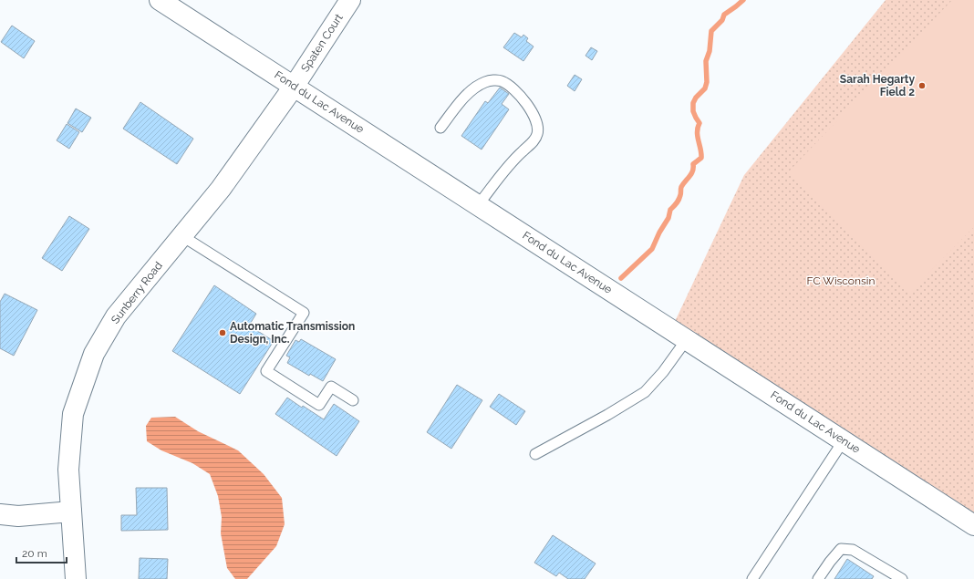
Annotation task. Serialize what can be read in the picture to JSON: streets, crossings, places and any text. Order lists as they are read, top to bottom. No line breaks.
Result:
{"streets":{"main road":["Spaten Court","Fond du Lac Avenue","Sunberry Road"]},"crossings":[["Spaten Court","Fond du Lac Avenue"],["Spaten Court","Sunberry Road"],["Fond du Lac Avenue","Sunberry Road"]],"parks":["FC Wisconsin"],"places":["Sarah Hegarty Field 2","Automatic Transmission Design, Inc."],"scale_bar":"20 m"}
